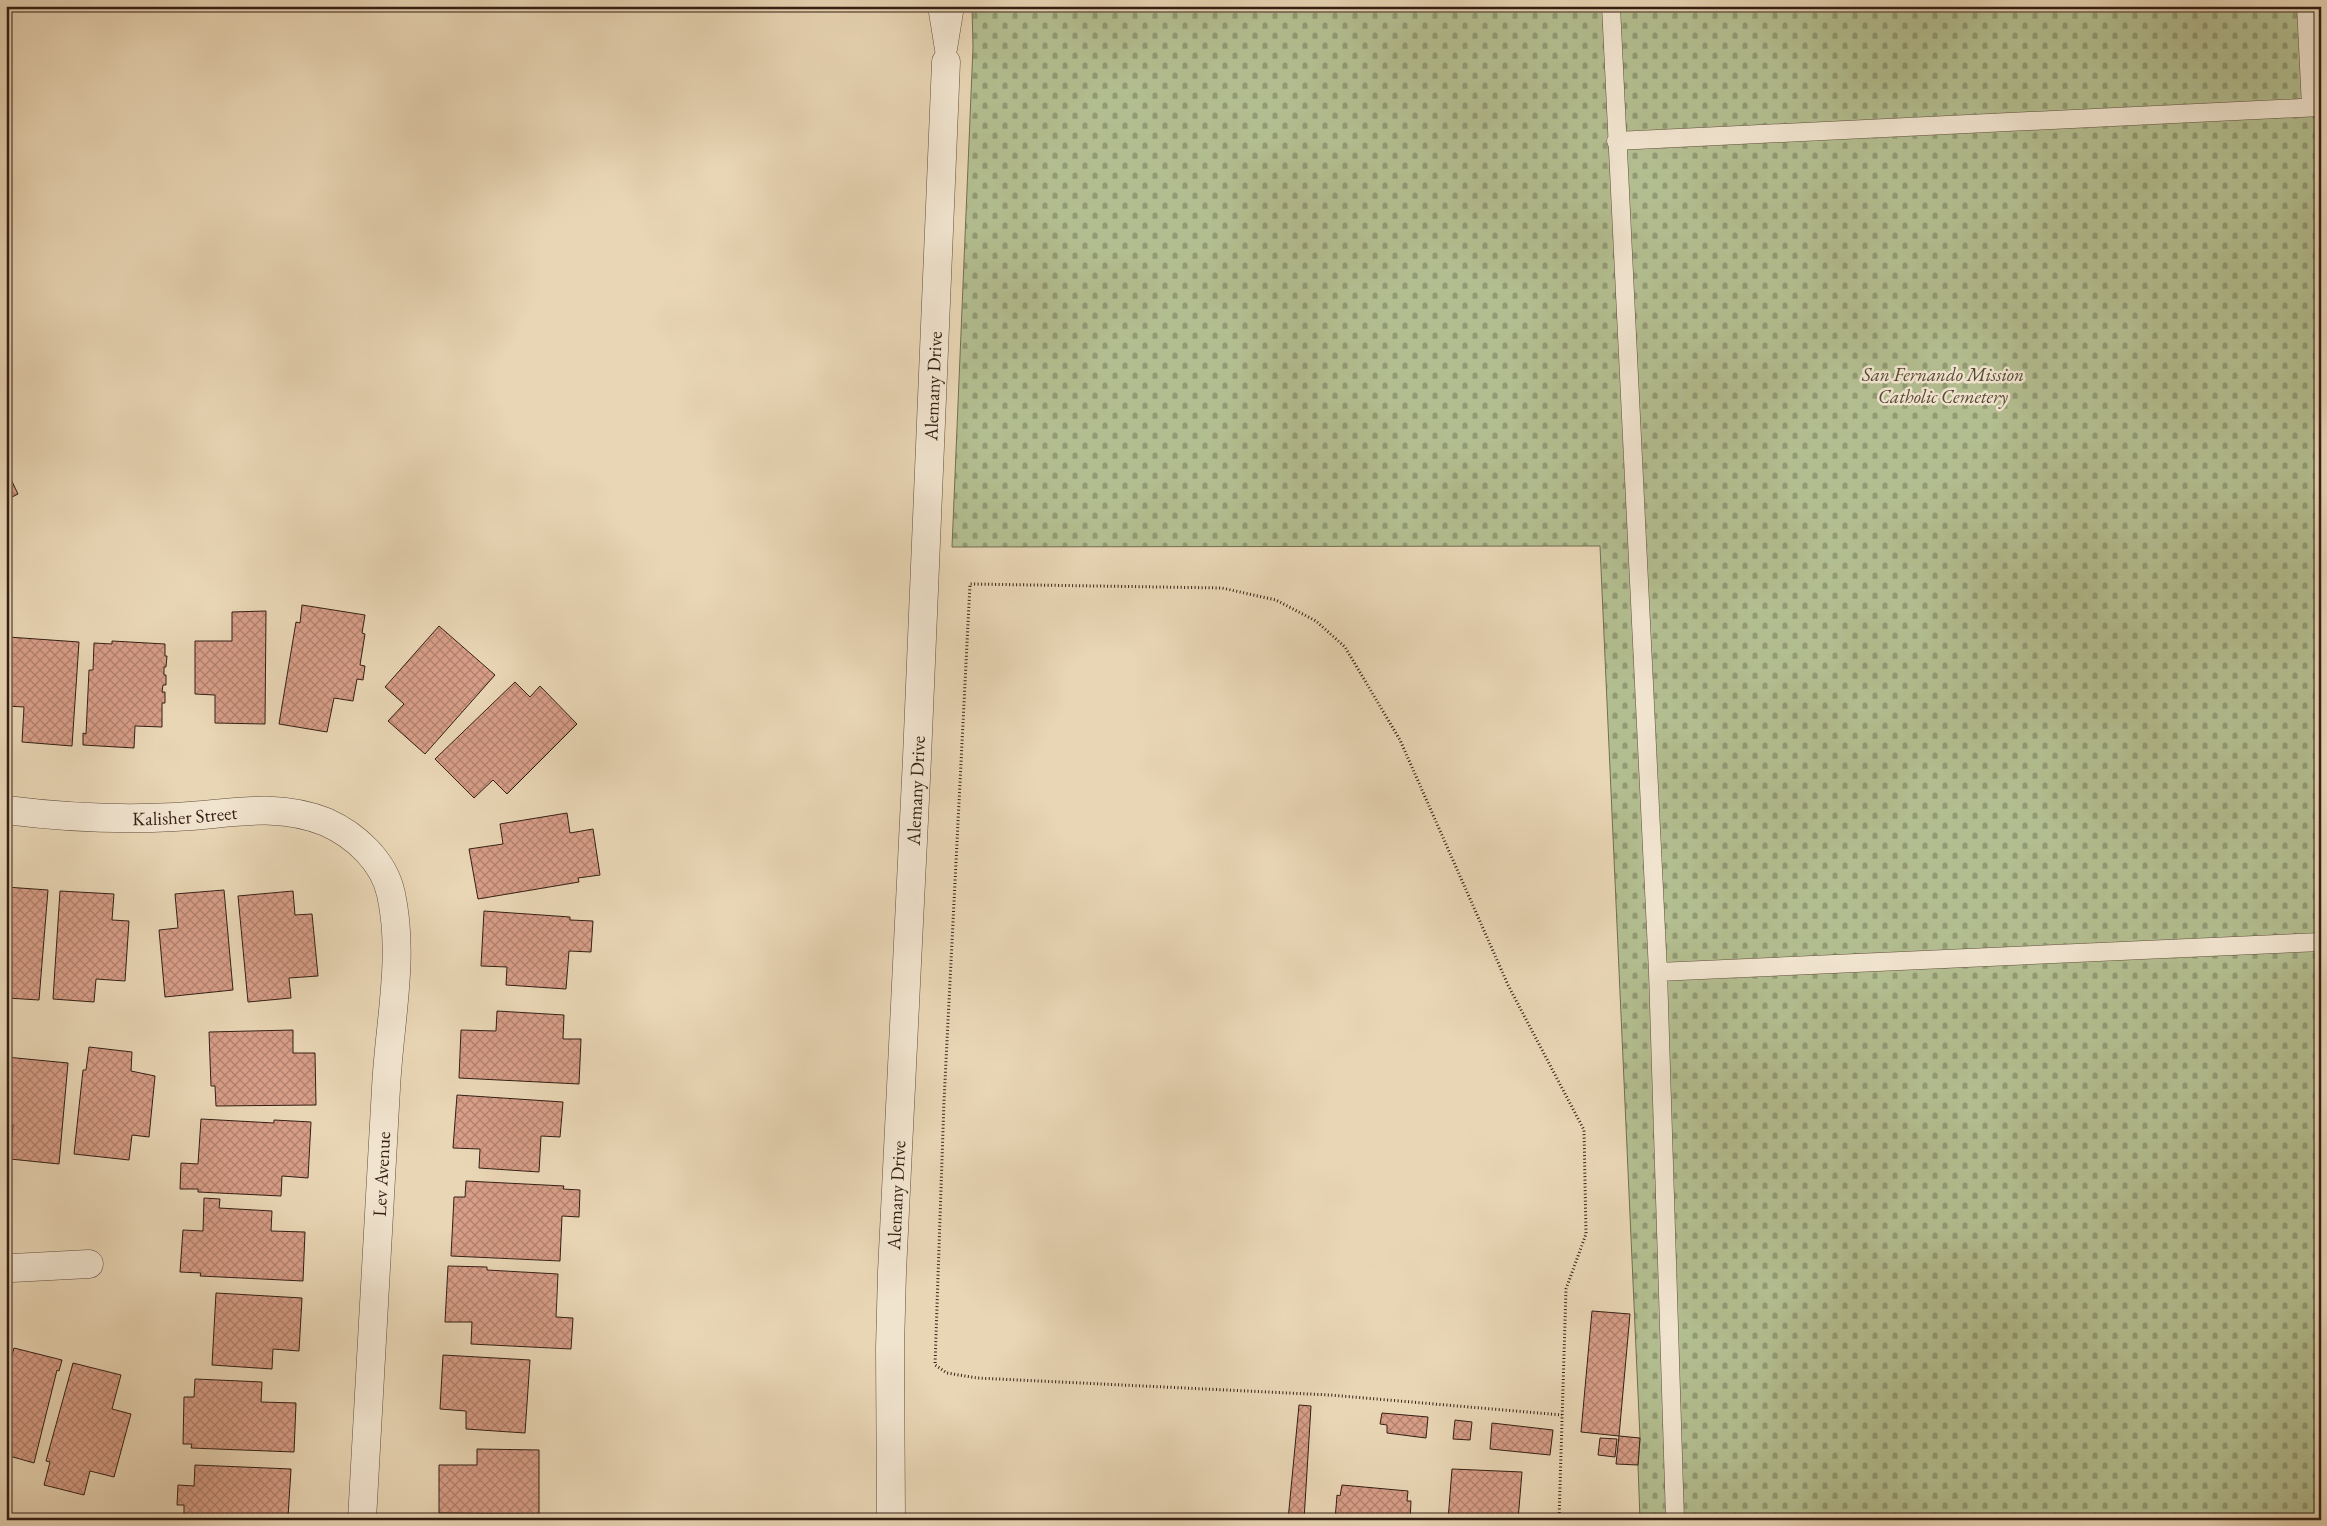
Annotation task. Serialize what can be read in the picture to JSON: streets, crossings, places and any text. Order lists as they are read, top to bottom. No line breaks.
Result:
{"streets":{"street":["Alemany Drive","Kalisher Street","Lev Avenue"]},"crossings":[["Kalisher Street","Lev Avenue"]],"parks":["San Fernando Mission Catholic Cemetery"]}
